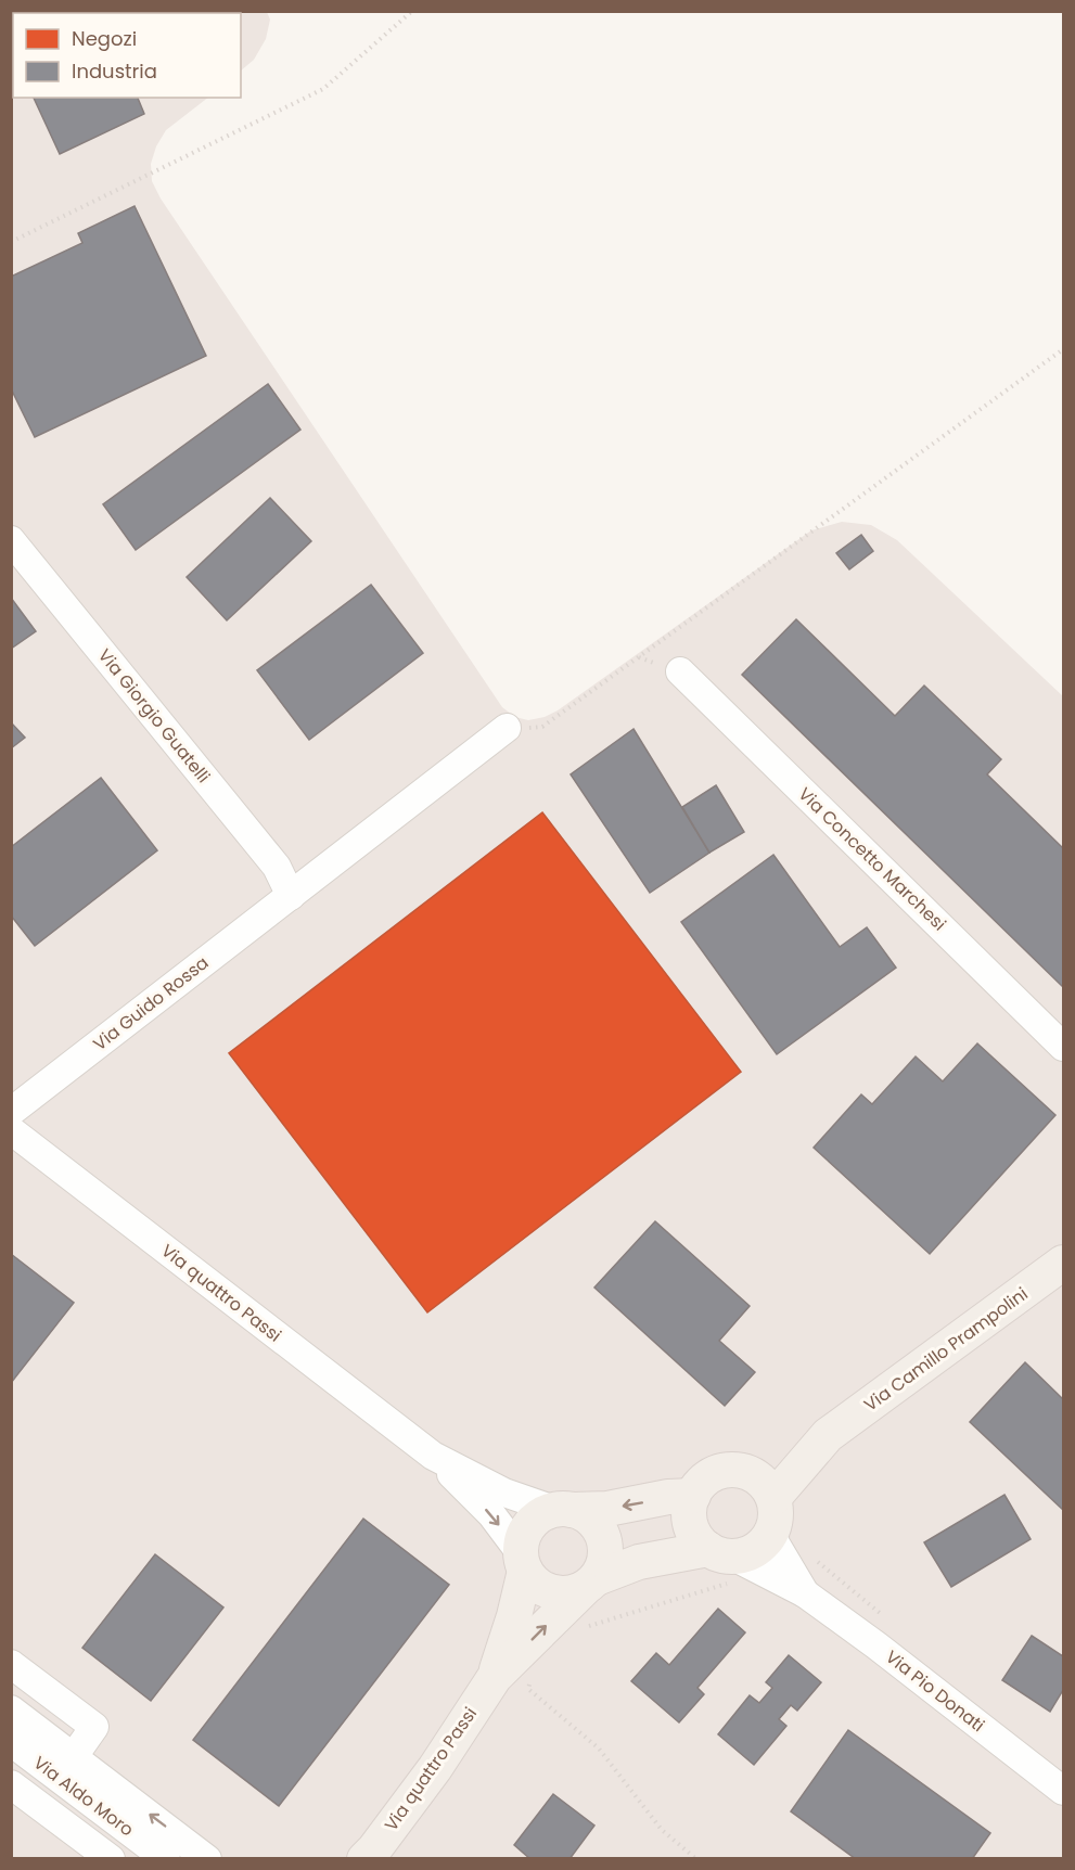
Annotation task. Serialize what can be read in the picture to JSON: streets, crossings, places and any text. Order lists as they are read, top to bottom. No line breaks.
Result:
{"streets":{"main road":["Via quattro Passi","Via Camillo Prampolini","Via Pio Donati"],"street":["Via Giorgio Guatelli","Via Concetto Marchesi","Via Guido Rossa","Via Aldo Moro"]},"crossings":[["Via Giorgio Guatelli","Via Guido Rossa"],["Via Camillo Prampolini","Via Pio Donati"]],"legend":["Negozi","Industria"]}
